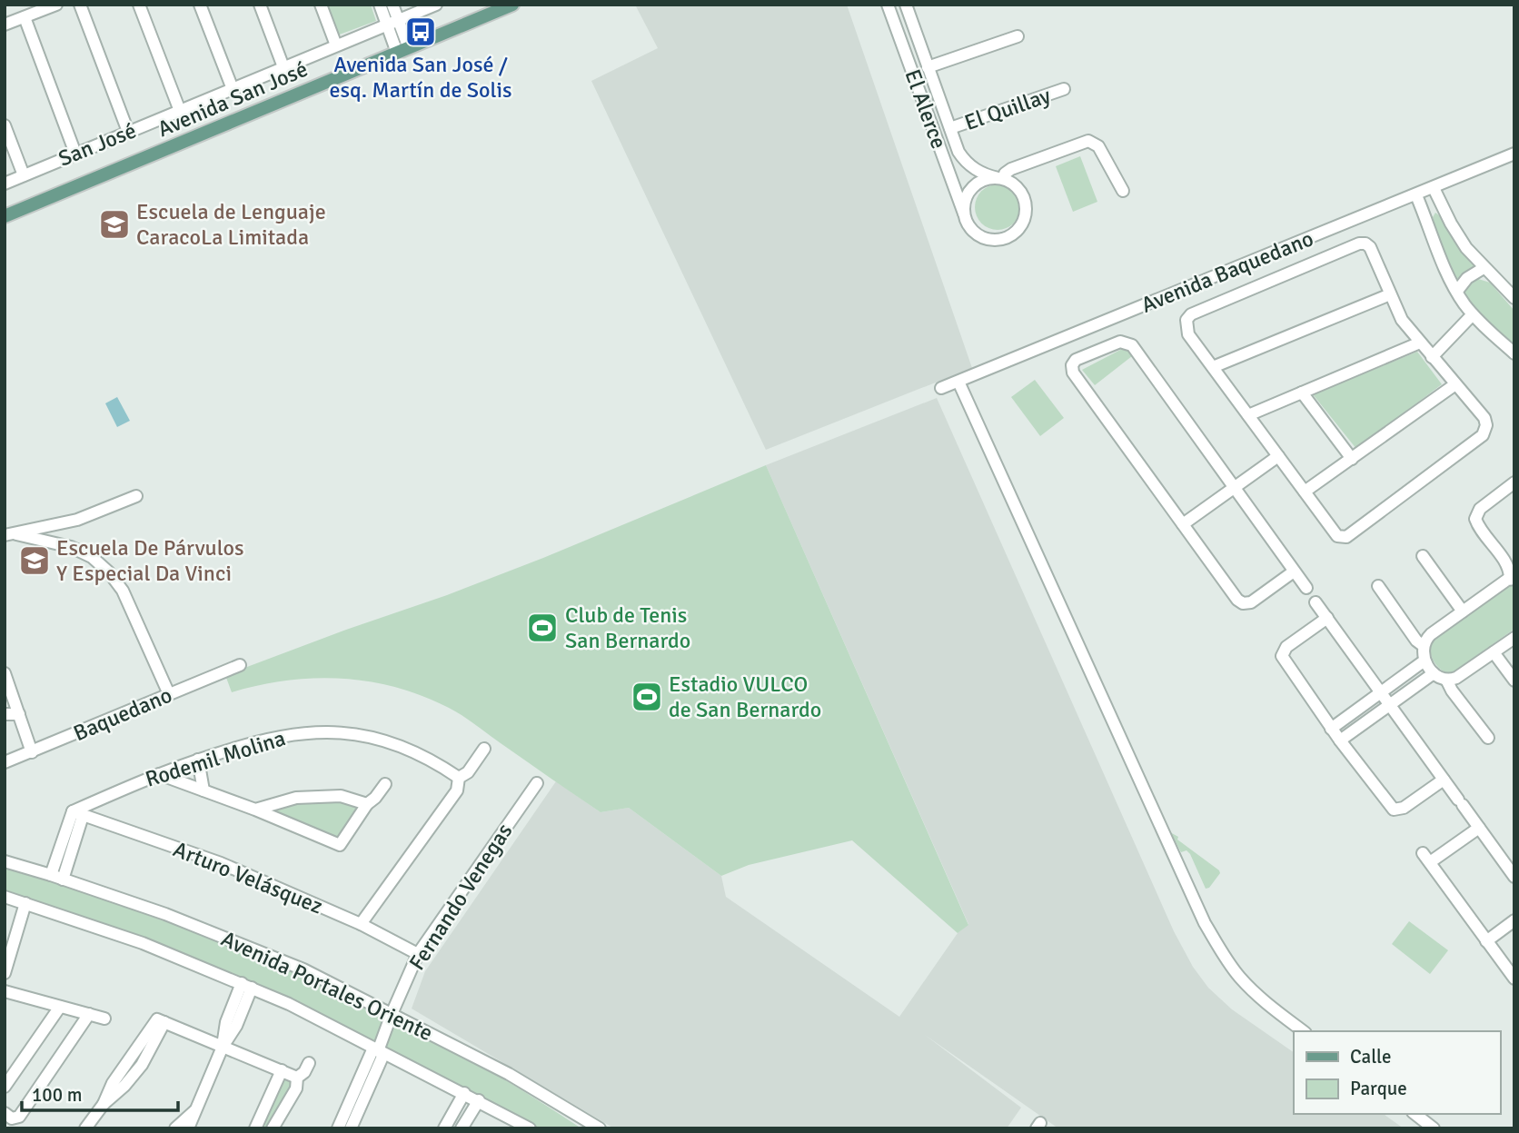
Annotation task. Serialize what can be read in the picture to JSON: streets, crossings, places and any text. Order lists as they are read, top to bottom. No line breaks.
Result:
{"streets":{"main road":["Avenida San José"],"street":["El Alerce","El Quillay","San José","Avenida Baquedano","Baquedano","Rodemil Molina","Arturo Velásquez","Fernando Venegas","Avenida Portales Oriente"]},"crossings":[["El Alerce","El Quillay"],["Rodemil Molina","Arturo Velásquez"],["Arturo Velásquez","Fernando Venegas"],["Fernando Venegas","Avenida Portales Oriente"]],"places":{"bus stop":["Avenida San José / esq. Martín de Solis"],"school or university":["Escuela de Lenguaje CaracoLa Limitada","Escuela De Párvulos Y Especial Da Vinci"],"sports":["Club de Tenis San Bernardo","Estadio VULCO de San Bernardo"]},"legend":["Calle","Parque"],"scale_bar":"100 m"}
